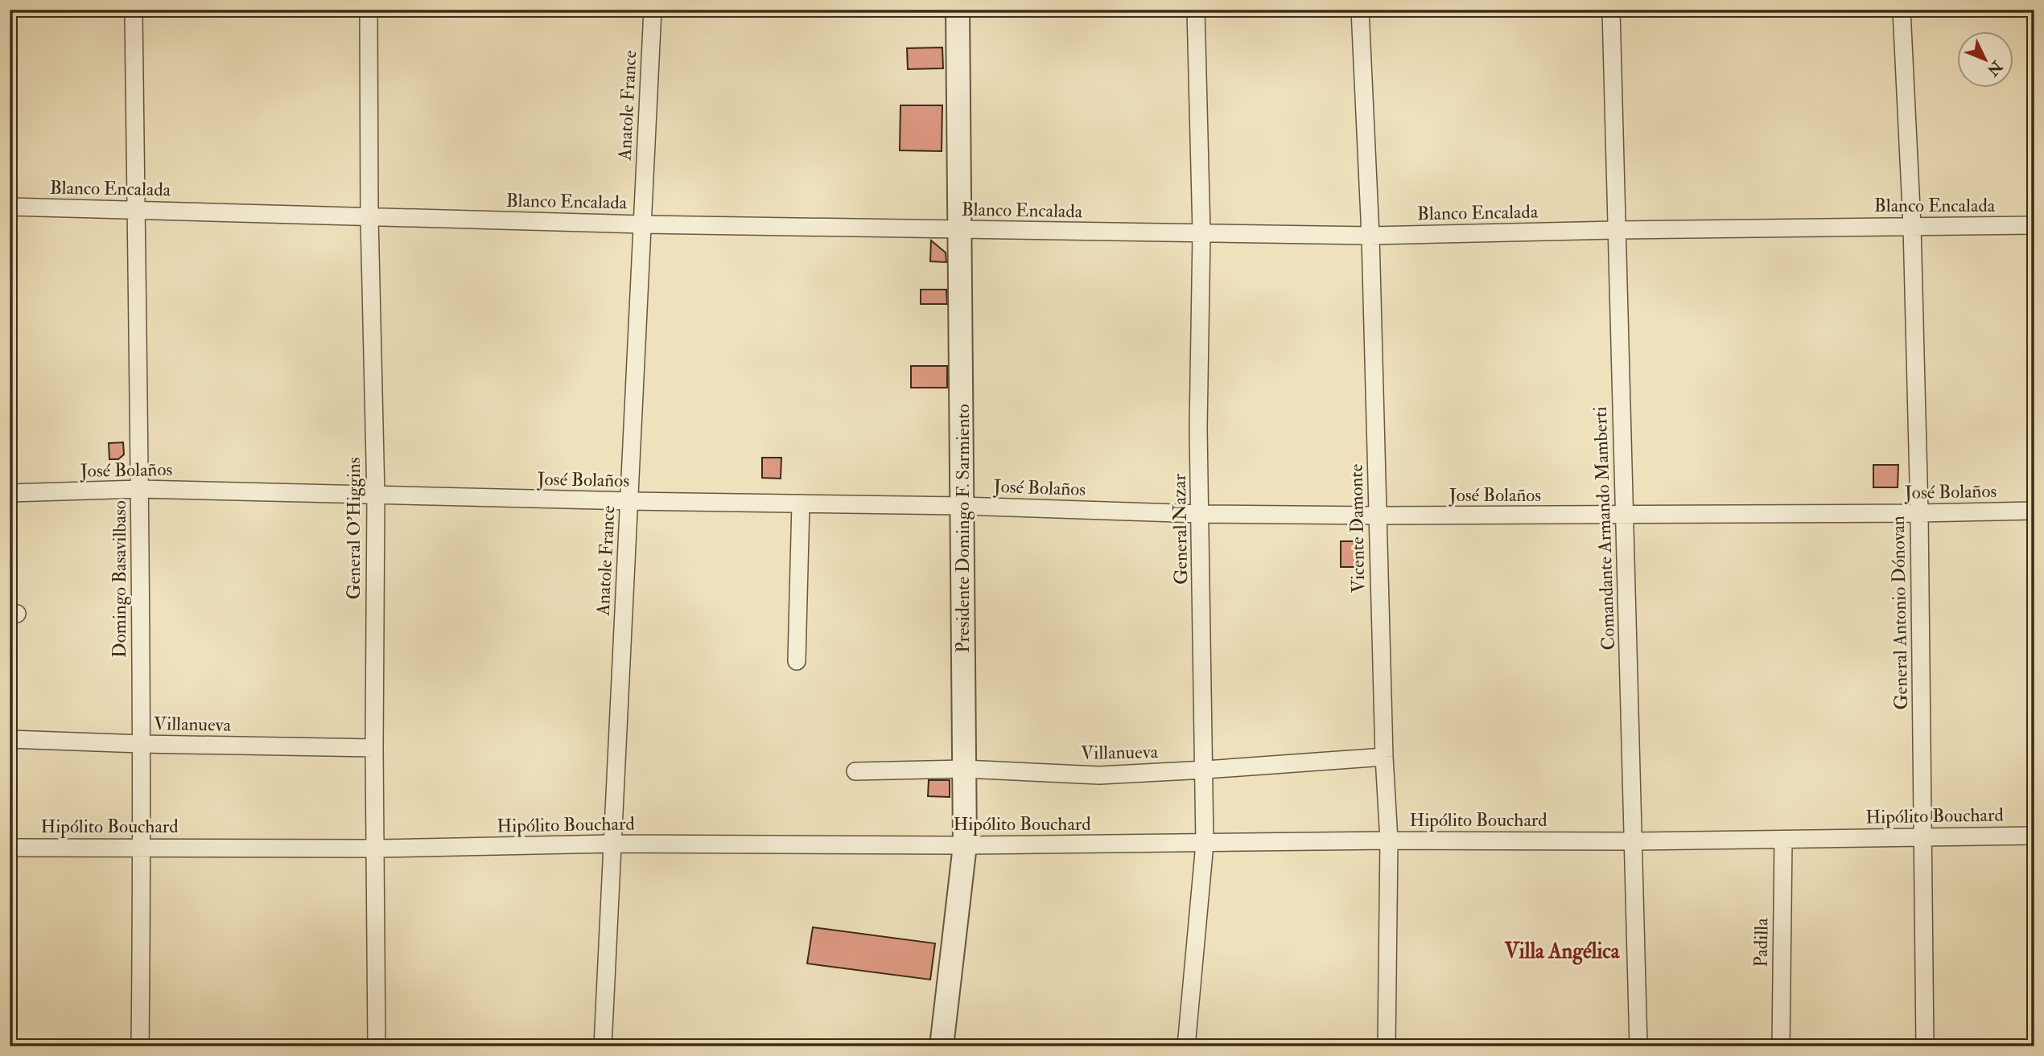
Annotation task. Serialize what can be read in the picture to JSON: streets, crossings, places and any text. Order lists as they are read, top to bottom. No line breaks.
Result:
{"streets":{"street":["Anatole France","Blanco Encalada","José Bolaños","General O'Higgins","Presidente Domingo F. Sarmiento","Vicente Damonte","Comandante Armando Mamberti","General Nazar","Domingo Basavilbaso","General Antonio Dónovan","Villanueva","Hipólito Bouchard","Padilla"]},"crossings":[["Anatole France","Blanco Encalada"],["Anatole France","José Bolaños"],["Anatole France","Hipólito Bouchard"],["Blanco Encalada","General O'Higgins"],["Blanco Encalada","Presidente Domingo F. Sarmiento"],["Blanco Encalada","Vicente Damonte"],["Blanco Encalada","Comandante Armando Mamberti"],["Blanco Encalada","General Nazar"],["Blanco Encalada","Domingo Basavilbaso"],["Blanco Encalada","General Antonio Dónovan"],["José Bolaños","General O'Higgins"],["José Bolaños","Presidente Domingo F. Sarmiento"],["José Bolaños","Vicente Damonte"],["José Bolaños","Comandante Armando Mamberti"],["José Bolaños","General Nazar"],["José Bolaños","Domingo Basavilbaso"],["José Bolaños","General Antonio Dónovan"],["General O'Higgins","Villanueva"],["General O'Higgins","Hipólito Bouchard"],["Presidente Domingo F. Sarmiento","Villanueva"],["Presidente Domingo F. Sarmiento","Hipólito Bouchard"],["Vicente Damonte","Villanueva"],["Vicente Damonte","Hipólito Bouchard"],["Comandante Armando Mamberti","Hipólito Bouchard"],["General Nazar","Villanueva"],["General Nazar","Hipólito Bouchard"],["Domingo Basavilbaso","Villanueva"],["Domingo Basavilbaso","Hipólito Bouchard"],["General Antonio Dónovan","Hipólito Bouchard"],["Hipólito Bouchard","Padilla"]],"districts":["Villa Angélica"],"north":"bottom right"}
